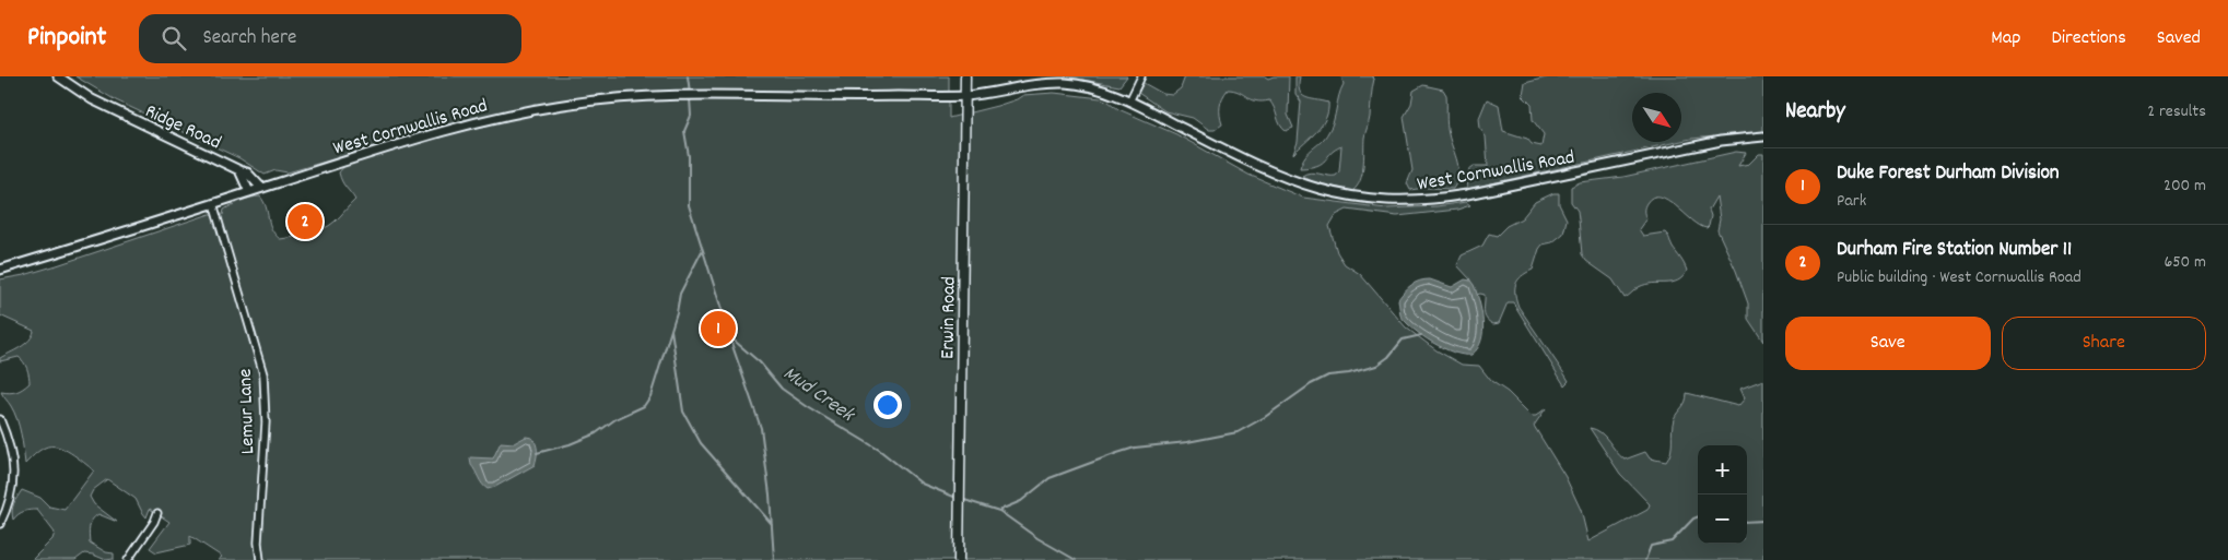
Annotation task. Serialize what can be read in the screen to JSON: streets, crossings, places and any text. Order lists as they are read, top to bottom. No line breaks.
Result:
{"streets":{"main road":["Erwin Road"],"street":["Ridge Road","West Cornwallis Road","Lemur Lane"]},"crossings":[["Ridge Road","West Cornwallis Road"],["West Cornwallis Road","Erwin Road"],["West Cornwallis Road","Lemur Lane"]],"water":["Mud Creek"],"north":"bottom right","page":{"header":"Pinpoint","search":"Search here","nav":["Map","Directions","Saved"],"heading":["Nearby","2 results"],"list":[{"mark":"1","name":"Duke Forest Durham Division","note":"Park","value":"200 m"},{"mark":"2","name":"Durham Fire Station Number 11","note":"Public building · West Cornwallis Road","value":"650 m"}],"pins":["2","1"],"buttons":["Save","Share"],"map_buttons":["+","−"]}}
